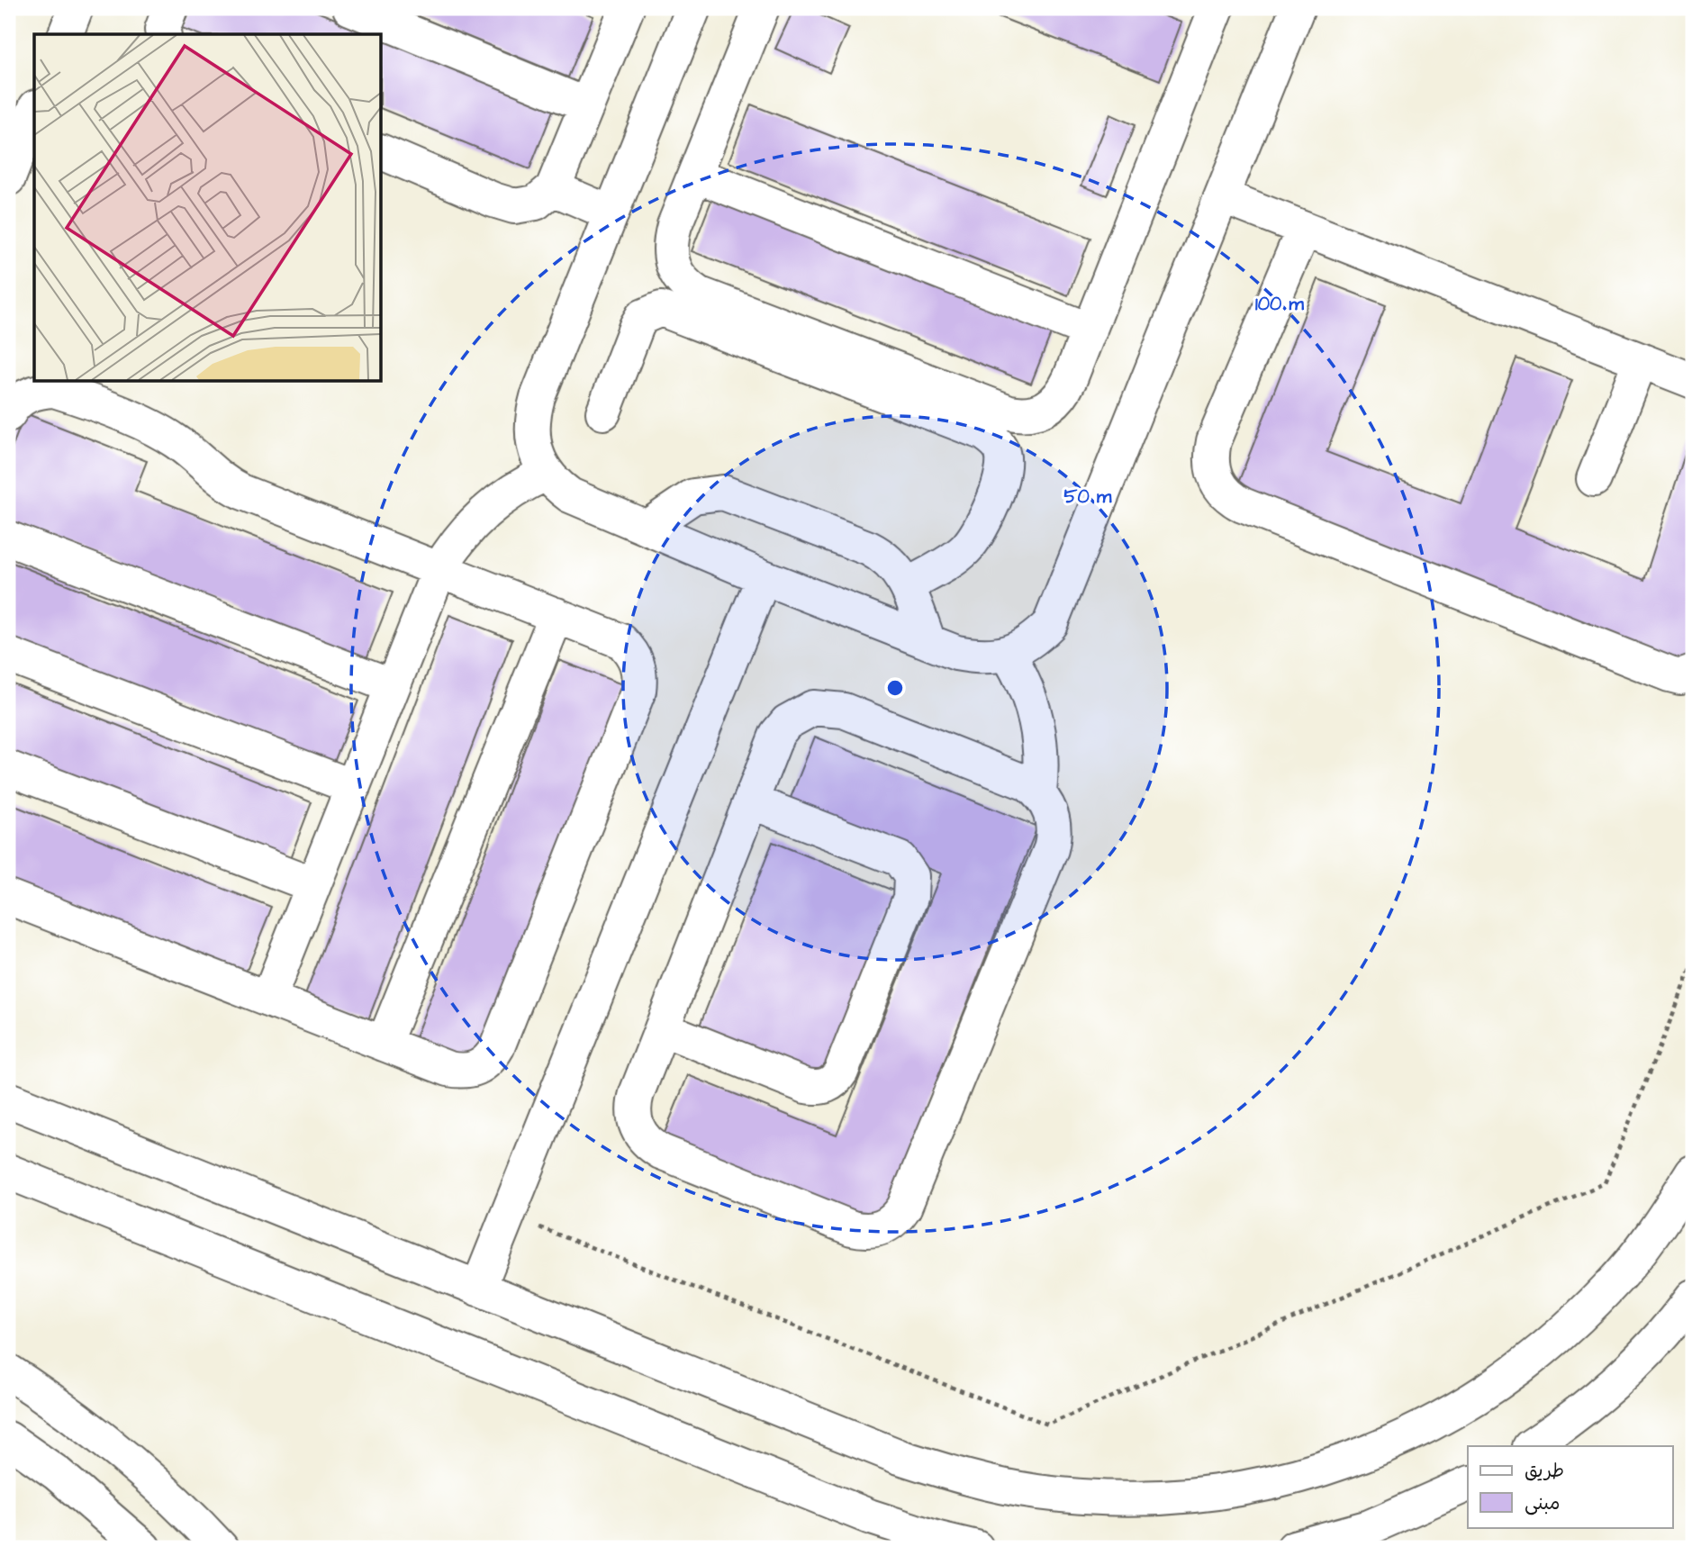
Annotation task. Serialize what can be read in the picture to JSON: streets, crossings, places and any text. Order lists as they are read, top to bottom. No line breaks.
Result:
{"legend":["طريق","مبنى"],"rings":["100 m","50 m"]}
